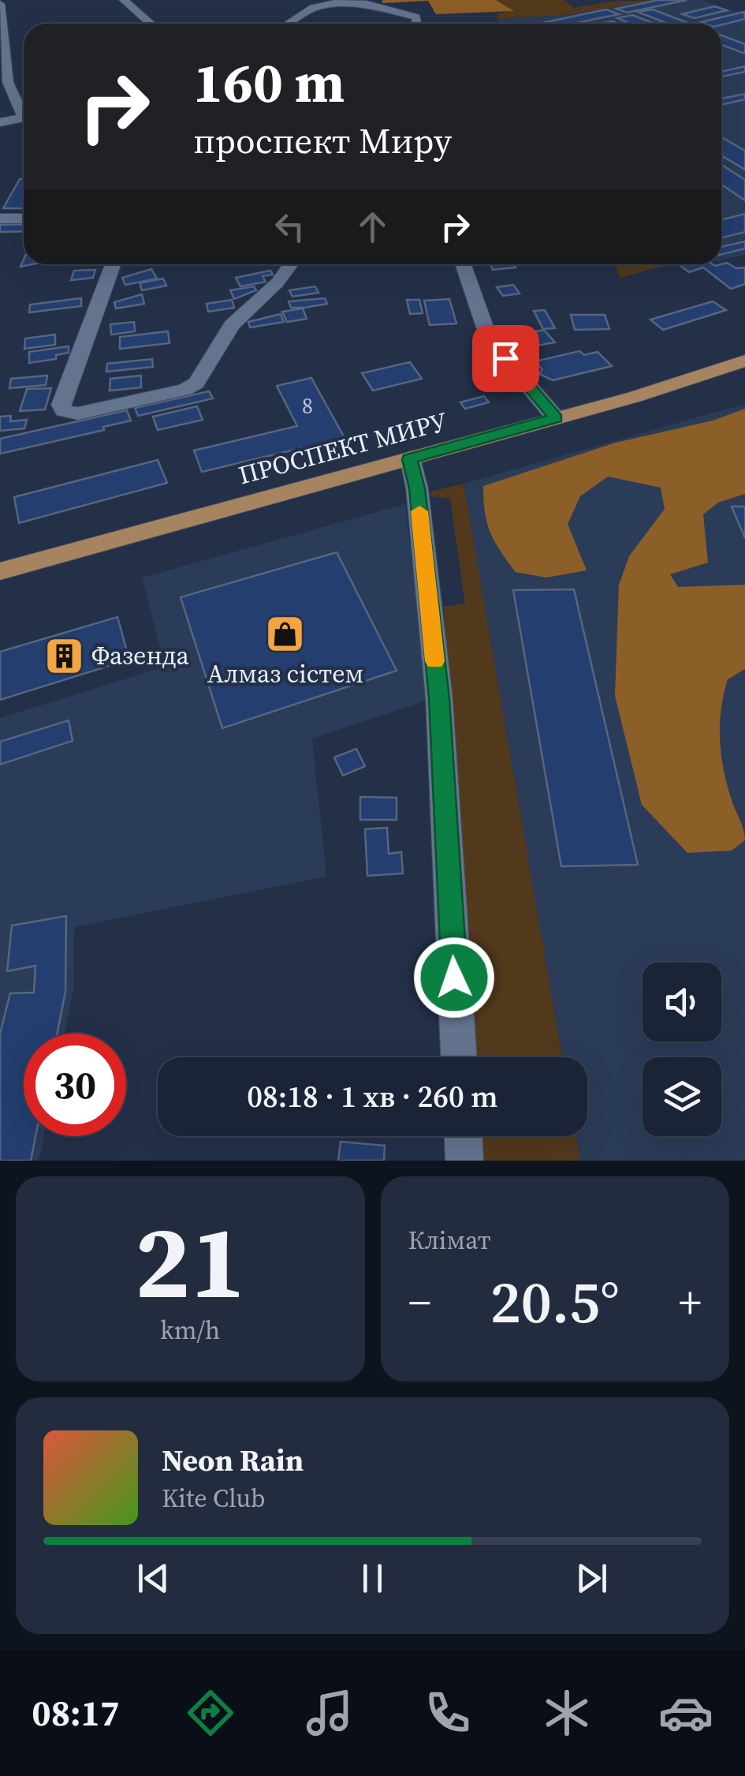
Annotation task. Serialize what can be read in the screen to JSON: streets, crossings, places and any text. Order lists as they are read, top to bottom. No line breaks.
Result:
{"streets":{"main road":["ПРОСПЕКТ МИРУ"]},"places":{"shop":["Алмаз сістем"],"building":["Фазенда"]},"house_numbers":["8"],"page":{"turn":["160 m","проспект Миру"],"limit":"30","trip":"08:18 · 1 хв · 260 m","tile":[["21","km/h"],"Клімат"],"heat":["−","20.5°","+"],"song":["Neon Rain","Kite Club"],"tabs":"08:17"}}
